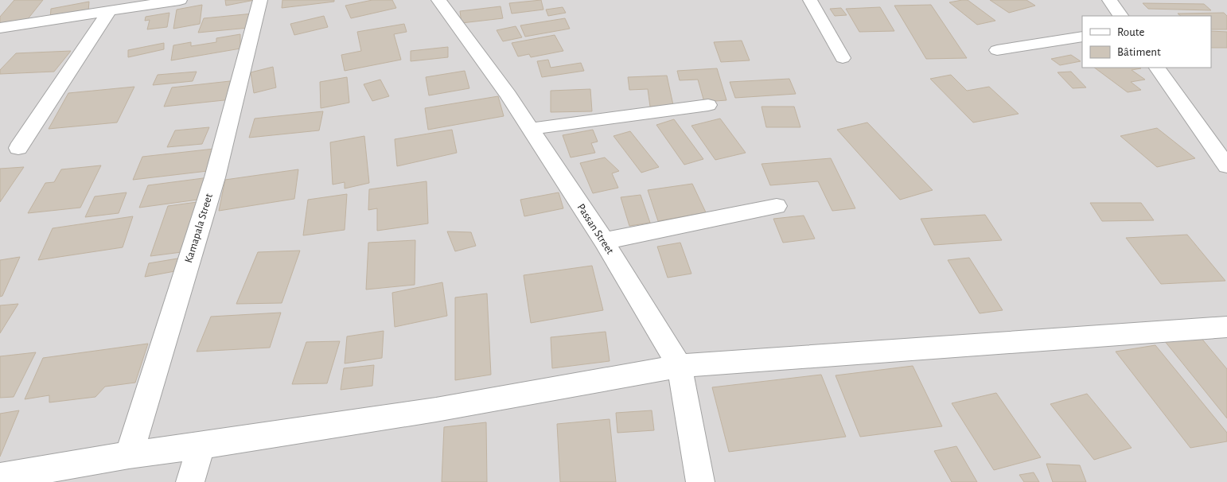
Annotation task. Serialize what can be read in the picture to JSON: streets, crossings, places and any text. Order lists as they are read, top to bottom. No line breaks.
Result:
{"streets":{"street":["Kamapala Street","Passan Street"]},"legend":["Route","Bâtiment"]}
